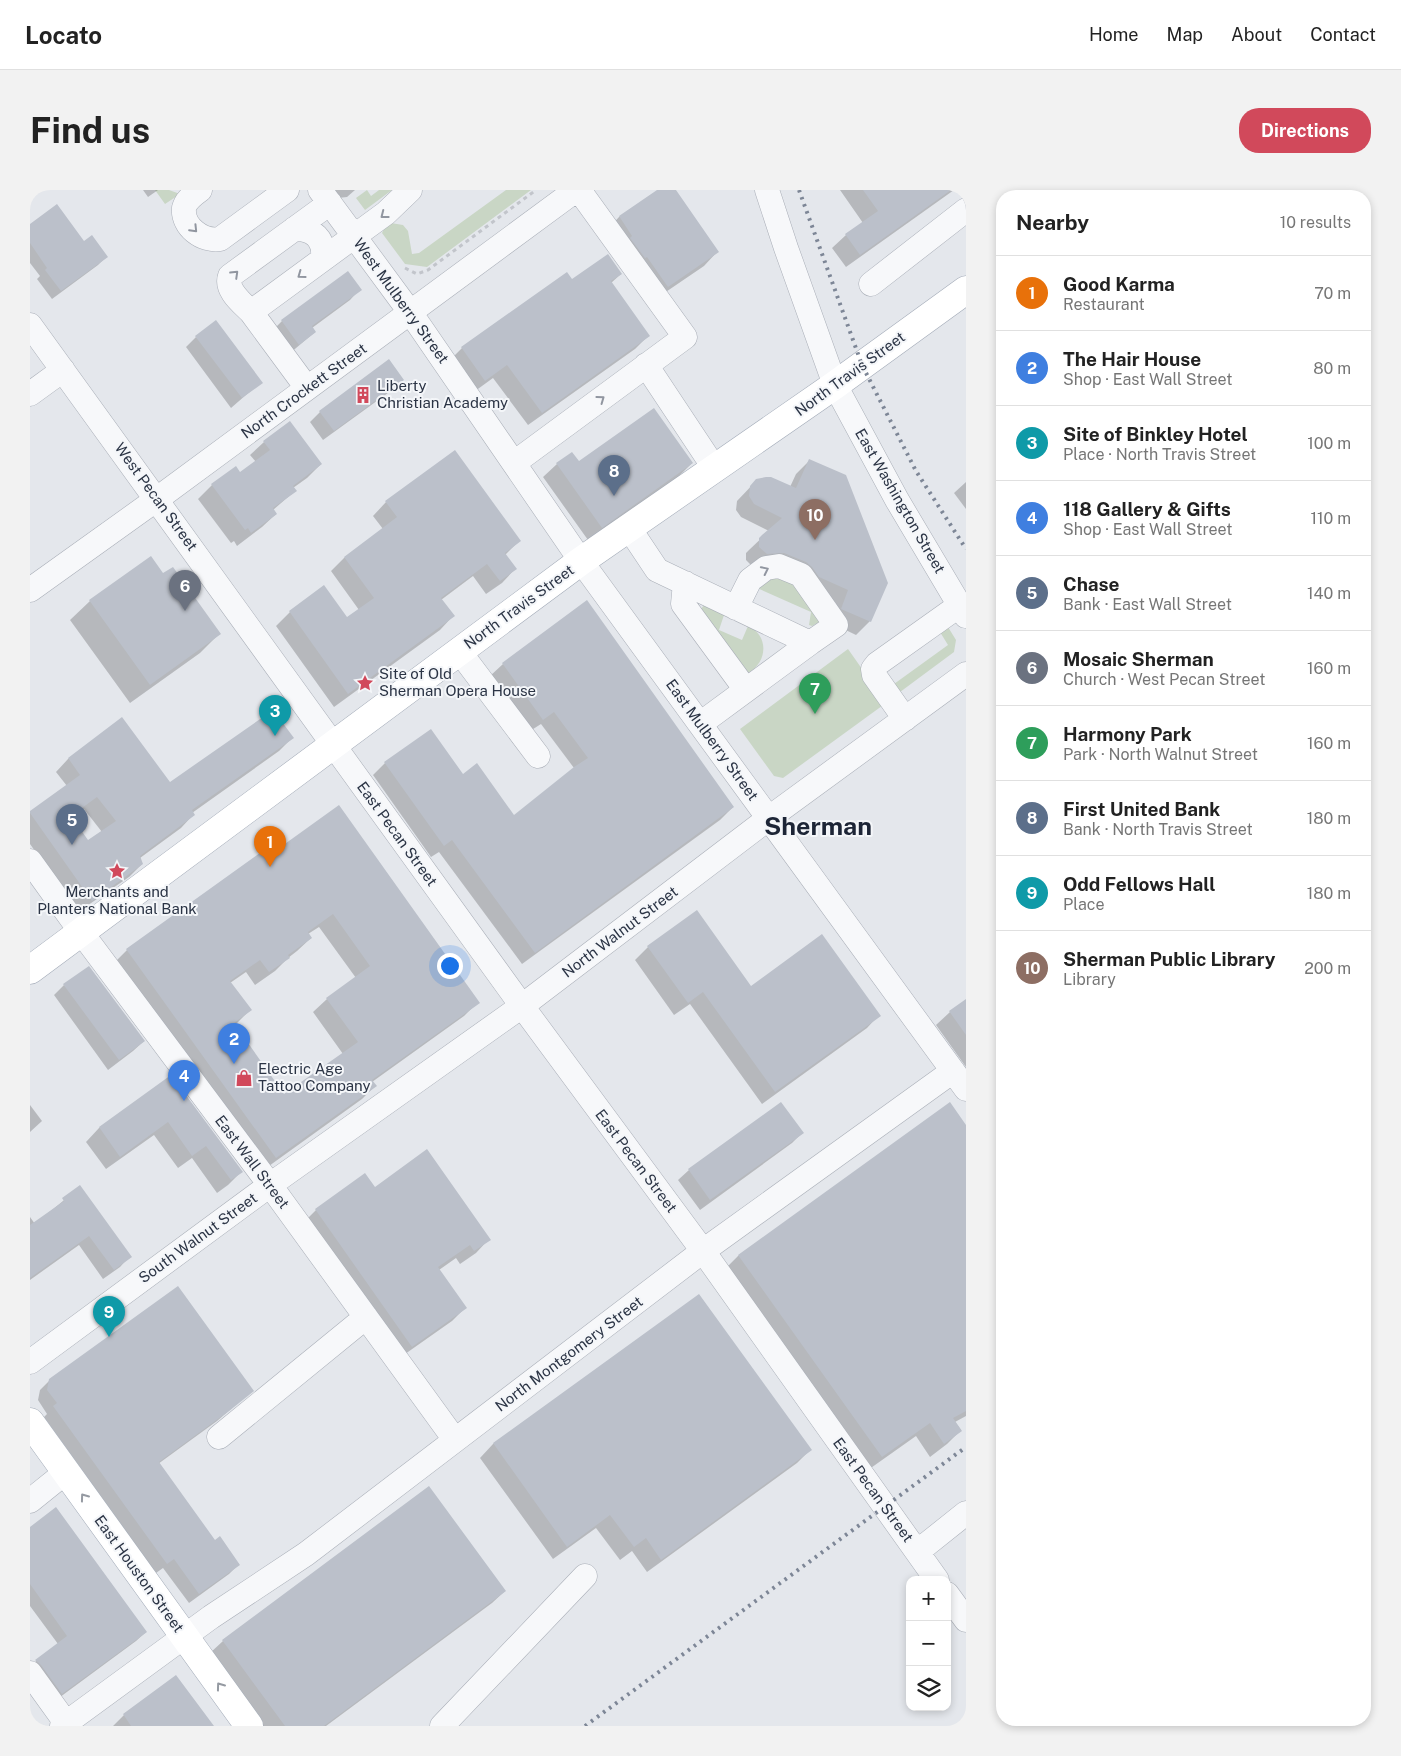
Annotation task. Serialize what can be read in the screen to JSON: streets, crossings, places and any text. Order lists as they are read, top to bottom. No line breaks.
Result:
{"streets":{"main road":["North Travis Street","East Houston Street"],"street":["West Mulberry Street","North Crockett Street","West Pecan Street","East Washington Street","East Mulberry Street","East Pecan Street","North Walnut Street","East Wall Street","South Walnut Street","North Montgomery Street"]},"crossings":[["West Mulberry Street","North Travis Street"],["West Mulberry Street","North Crockett Street"],["West Mulberry Street","East Mulberry Street"],["North Travis Street","West Pecan Street"],["North Travis Street","East Washington Street"],["North Travis Street","East Mulberry Street"],["North Travis Street","East Pecan Street"],["North Travis Street","East Wall Street"],["North Crockett Street","West Pecan Street"],["West Pecan Street","East Pecan Street"],["East Mulberry Street","North Walnut Street"],["East Mulberry Street","North Montgomery Street"],["East Pecan Street","North Walnut Street"],["East Pecan Street","North Montgomery Street"],["North Walnut Street","East Wall Street"],["North Walnut Street","South Walnut Street"],["East Wall Street","South Walnut Street"],["East Wall Street","North Montgomery Street"],["North Montgomery Street","East Houston Street"]],"one_way":["East Houston Street"],"districts":["Sherman"],"places":{"building":["Liberty Christian Academy"],"place":["Site of Old Sherman Opera House","Merchants and Planters National Bank"],"shop":["Electric Age Tattoo Company"]},"page":{"header":"Locato","nav":["Home","Map","About","Contact"],"buttons":"Directions","title":"Find us","heading":["Nearby","10 results"],"list":[{"mark":"1","name":"Good Karma","note":"Restaurant","value":"70 m"},{"mark":"2","name":"The Hair House","note":"Shop · East Wall Street","value":"80 m"},{"mark":"3","name":"Site of Binkley Hotel","note":"Place · North Travis Street","value":"100 m"},{"mark":"4","name":"118 Gallery & Gifts","note":"Shop · East Wall Street","value":"110 m"},{"mark":"5","name":"Chase","note":"Bank · East Wall Street","value":"140 m"},{"mark":"6","name":"Mosaic Sherman","note":"Church · West Pecan Street","value":"160 m"},{"mark":"7","name":"Harmony Park","note":"Park · North Walnut Street","value":"160 m"},{"mark":"8","name":"First United Bank","note":"Bank · North Travis Street","value":"180 m"},{"mark":"9","name":"Odd Fellows Hall","note":"Place","value":"180 m"},{"mark":"10","name":"Sherman Public Library","note":"Library","value":"200 m"}],"pins":["8","10","6","7","3","5","1","2","4","9"],"map_buttons":["+","−"]}}
